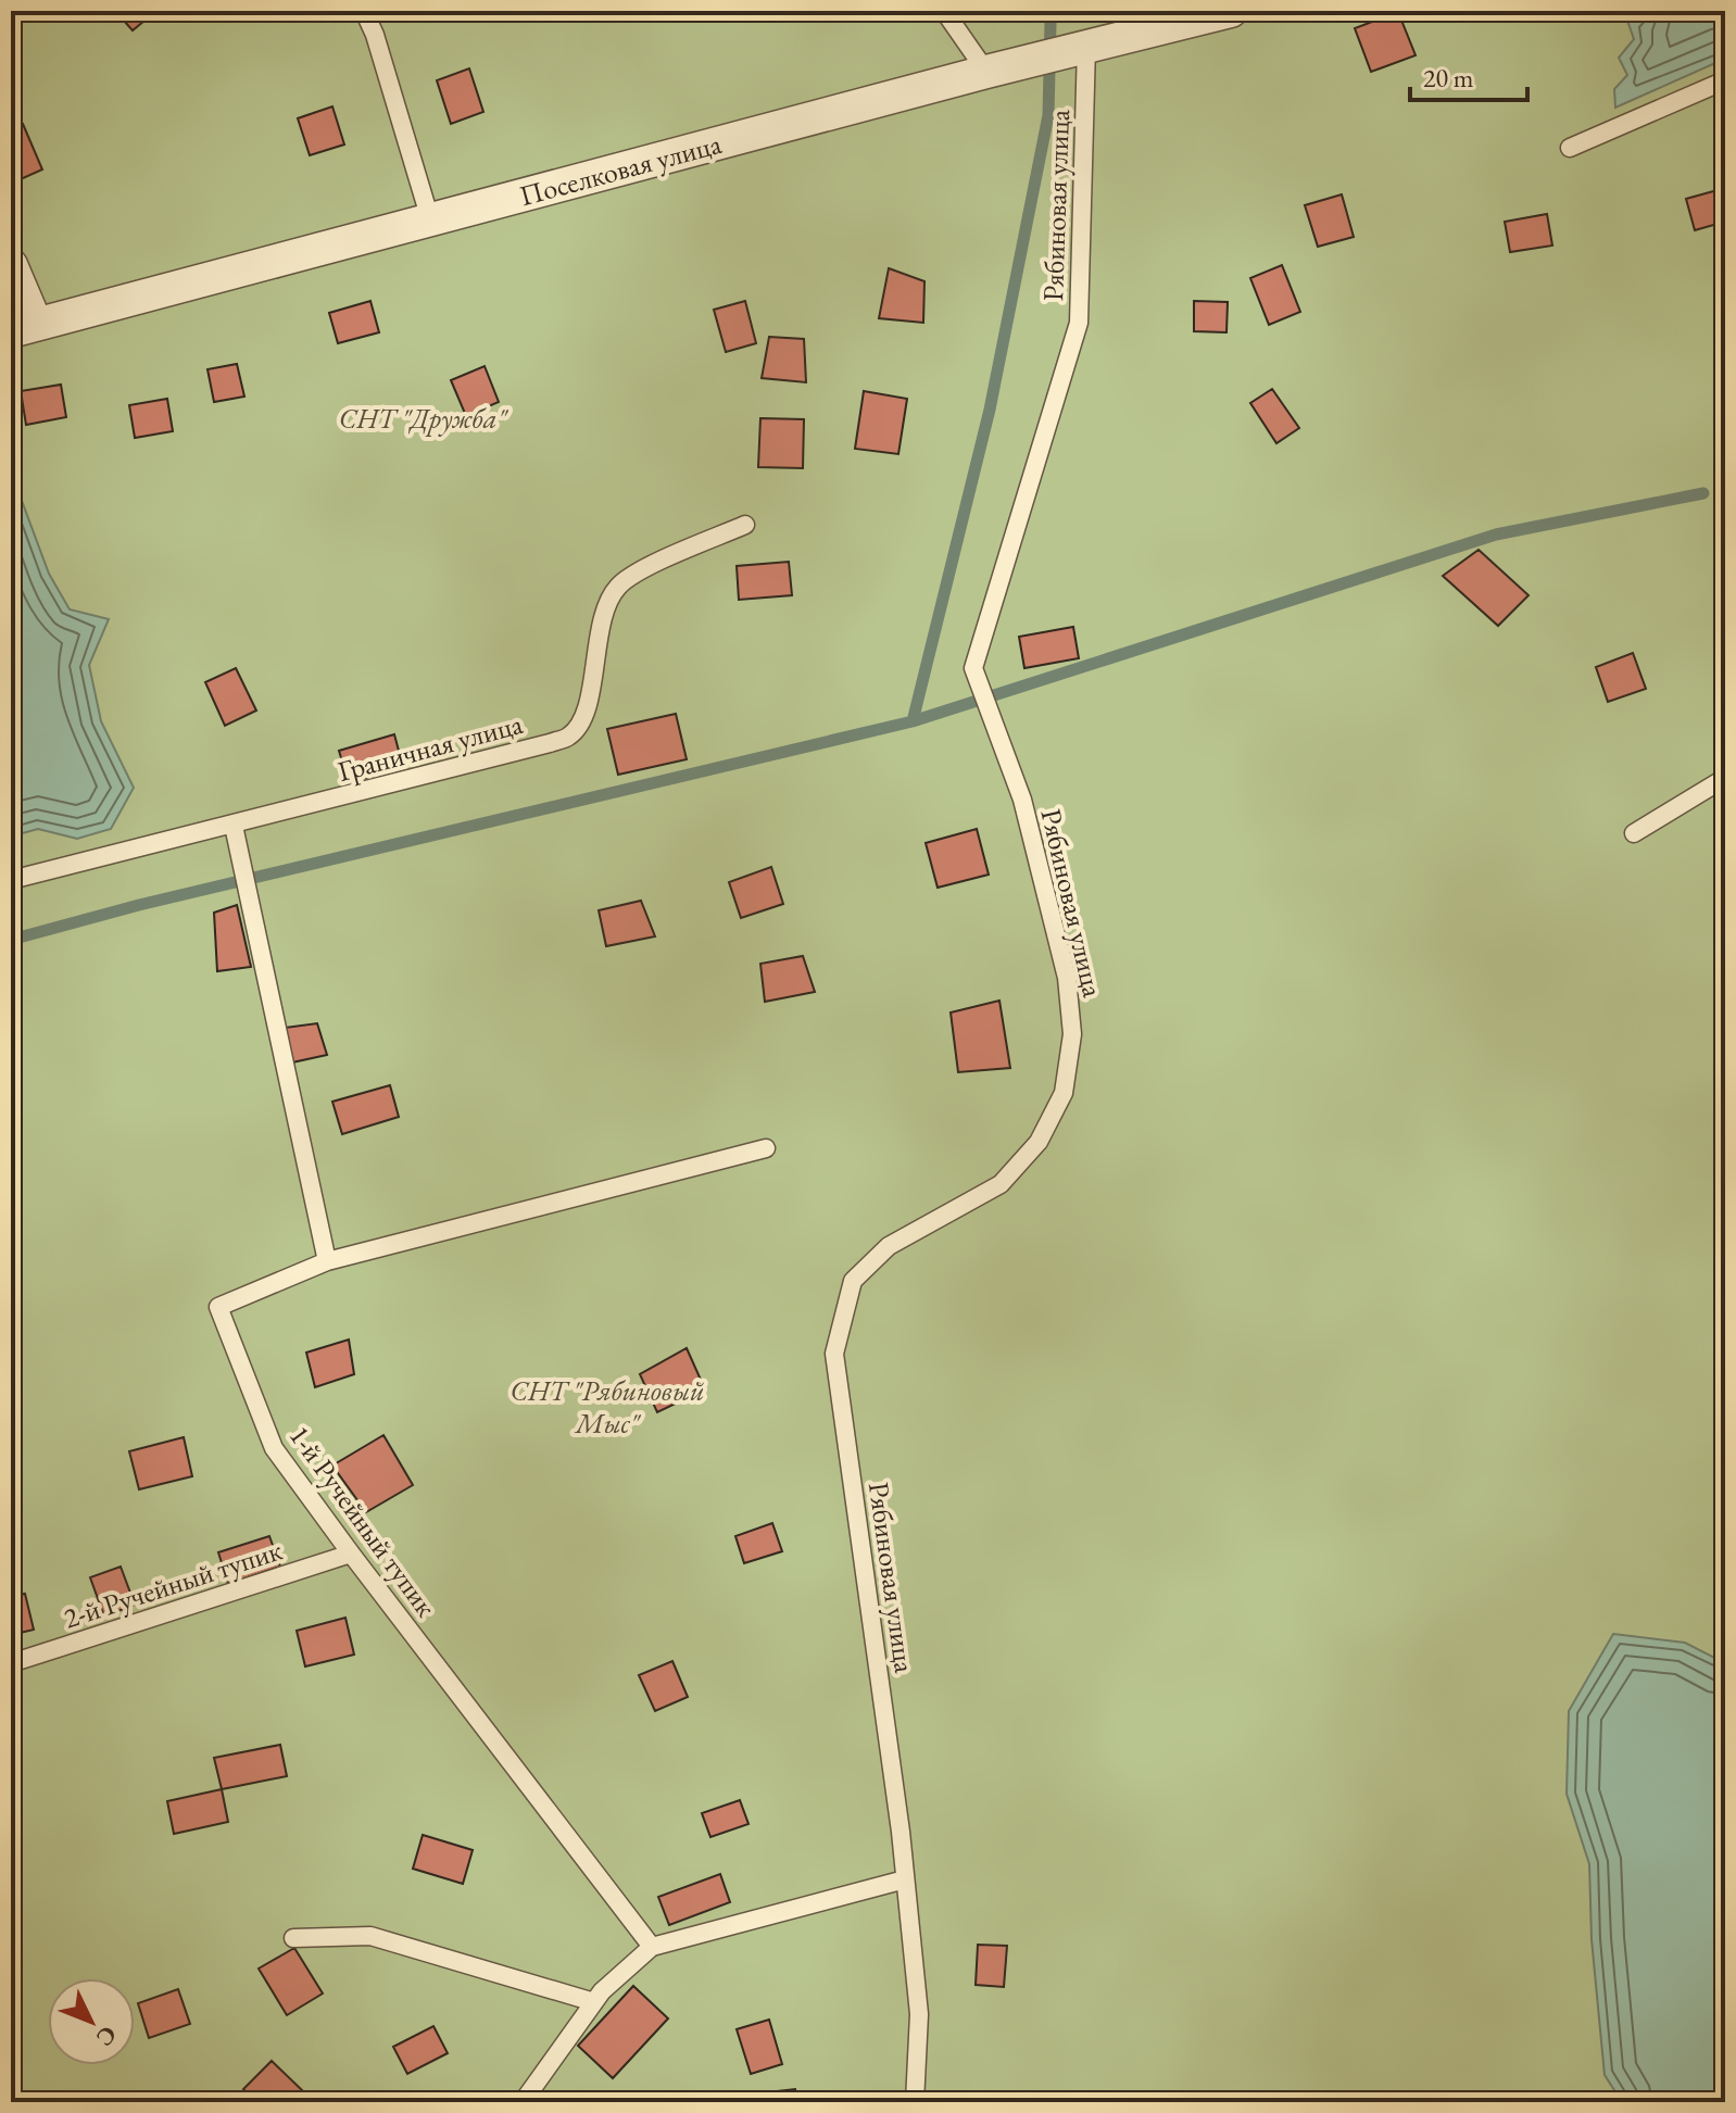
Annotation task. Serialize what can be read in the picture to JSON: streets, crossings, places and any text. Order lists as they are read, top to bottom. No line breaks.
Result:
{"streets":{"street":["Поселковая улица"],"lane":["Рябиновая улица","Граничная улица","1-й Ручейный тупик","2-й Ручейный тупик"]},"crossings":[["Поселковая улица","Рябиновая улица"],["1-й Ручейный тупик","2-й Ручейный тупик"]],"parks":["СНТ \"Дружба\"","СНТ \"Рябиновый Мыс\""],"scale_bar":"20 m","north":"bottom right"}
